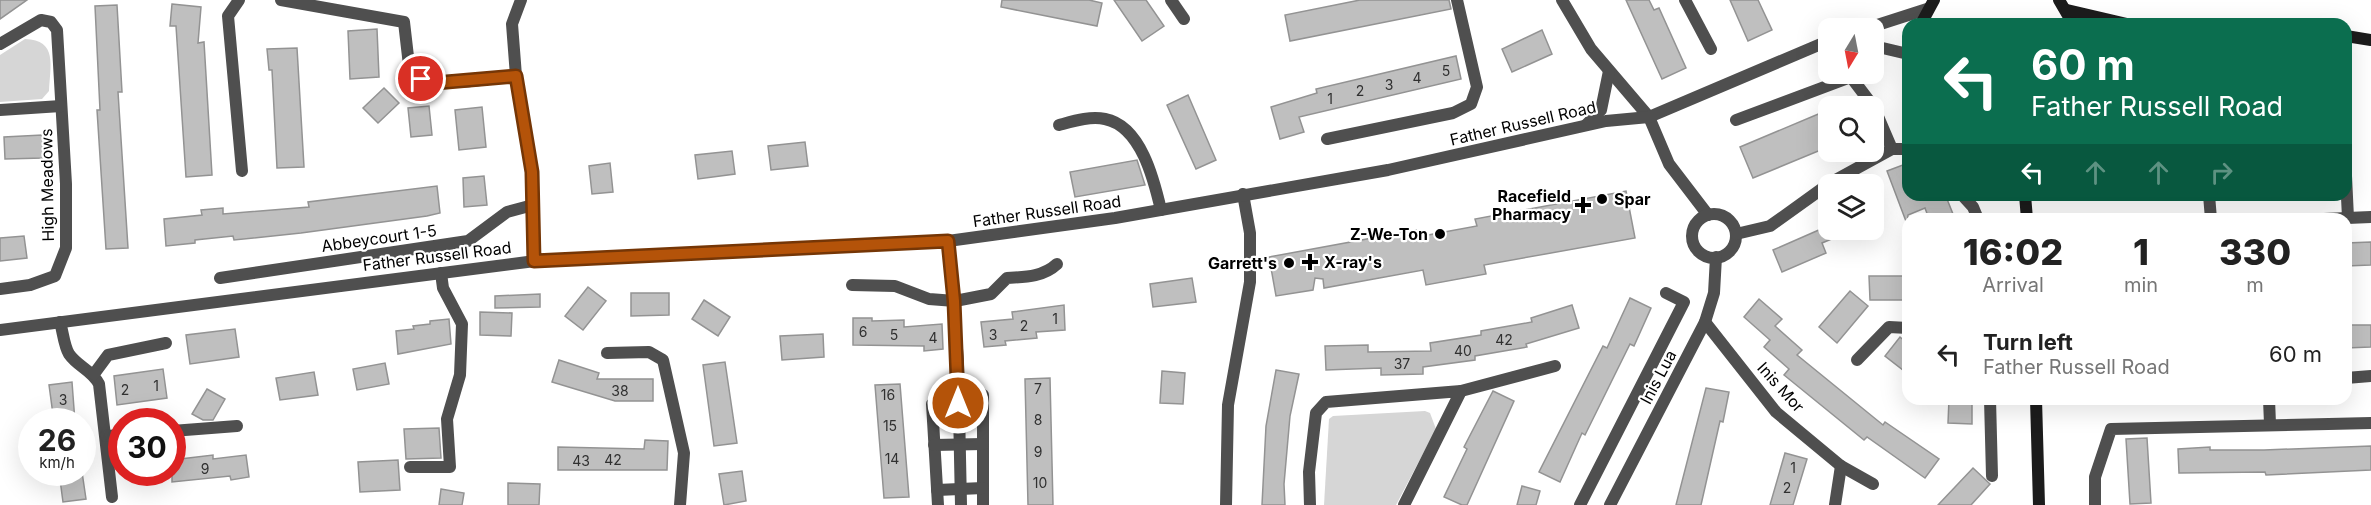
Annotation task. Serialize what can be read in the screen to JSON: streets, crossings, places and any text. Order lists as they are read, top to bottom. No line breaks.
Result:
{"streets":{"street":["Father Russell Road","High Meadows","Abbeycourt 1-5","Inis Lua","Inis Mor"]},"crossings":[["Inis Lua","Inis Mor"]],"places":{"other":["Spar","Z-We-Ton","Garrett's"],"health":["Racefield Pharmacy","X-ray's"]},"house_numbers":["5","4","3","2","1","1","2","6","5","3","4","42","40","37","1","7","2","38","16","3","8","15","9","14","42","43","1","9","10","2"],"north":"bottom","page":{"turn":["60 m","Father Russell Road"],"eta":["16:02","Arrival","1","min","330","m"],"list":[{"name":"Turn left","note":"Father Russell Road","value":"60 m"}],"speed":"26 km/h","limit":"30"}}
